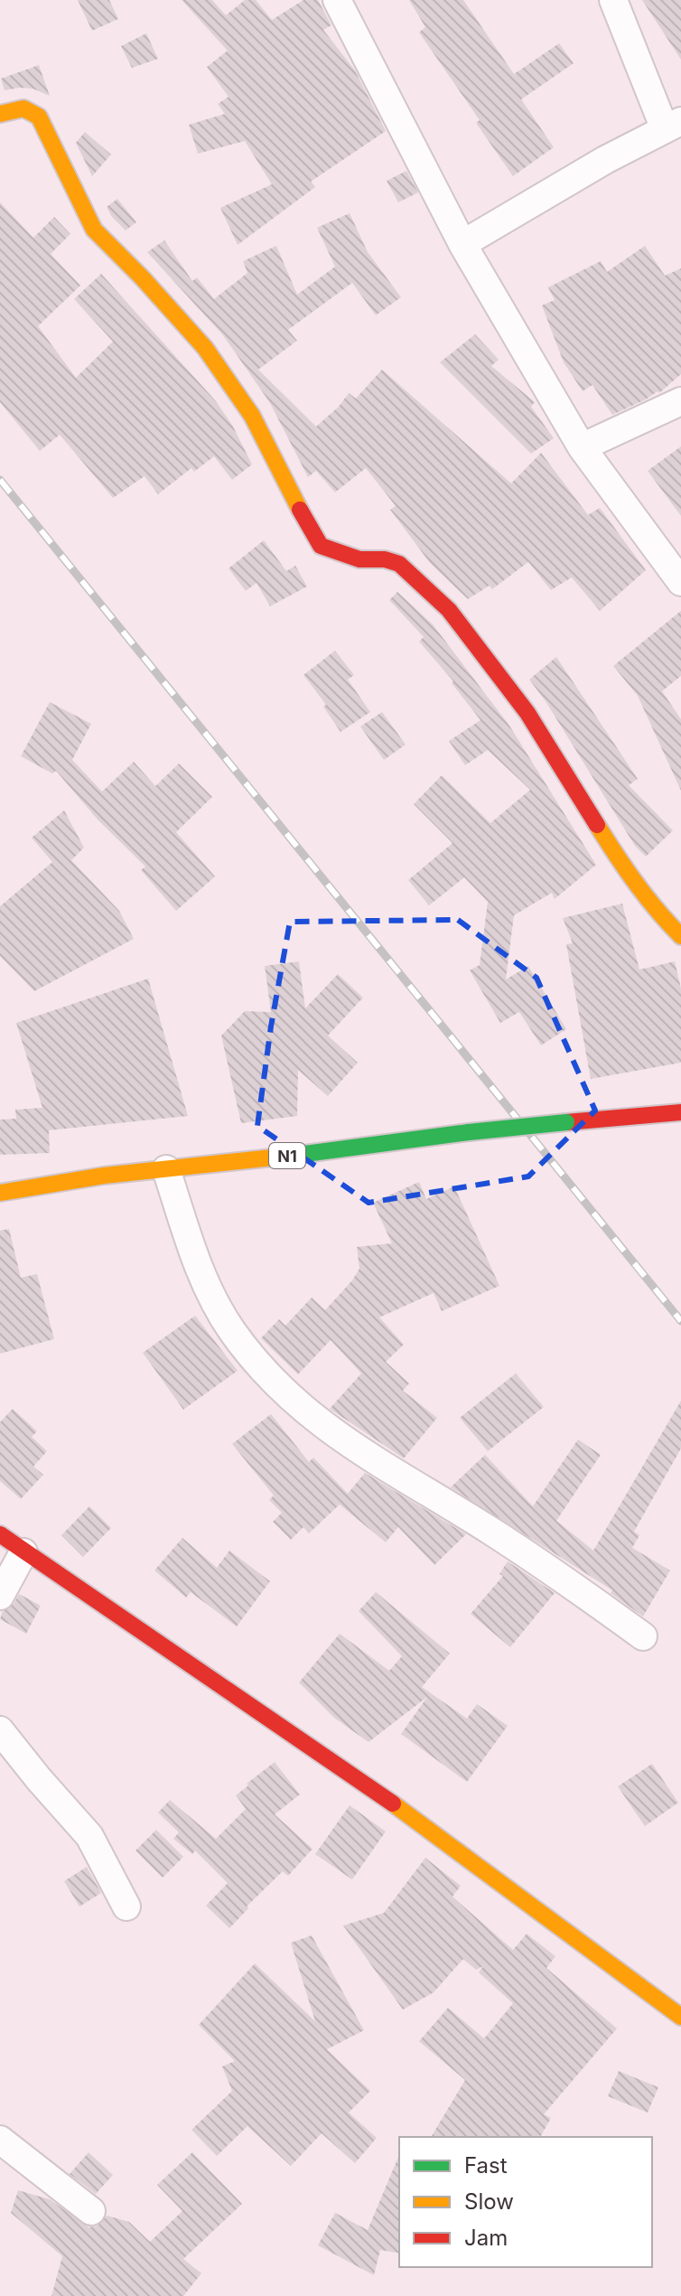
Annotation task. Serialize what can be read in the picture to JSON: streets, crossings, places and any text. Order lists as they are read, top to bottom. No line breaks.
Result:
{"streets":{"main road":["N1"]},"legend":["Fast","Slow","Jam"]}
